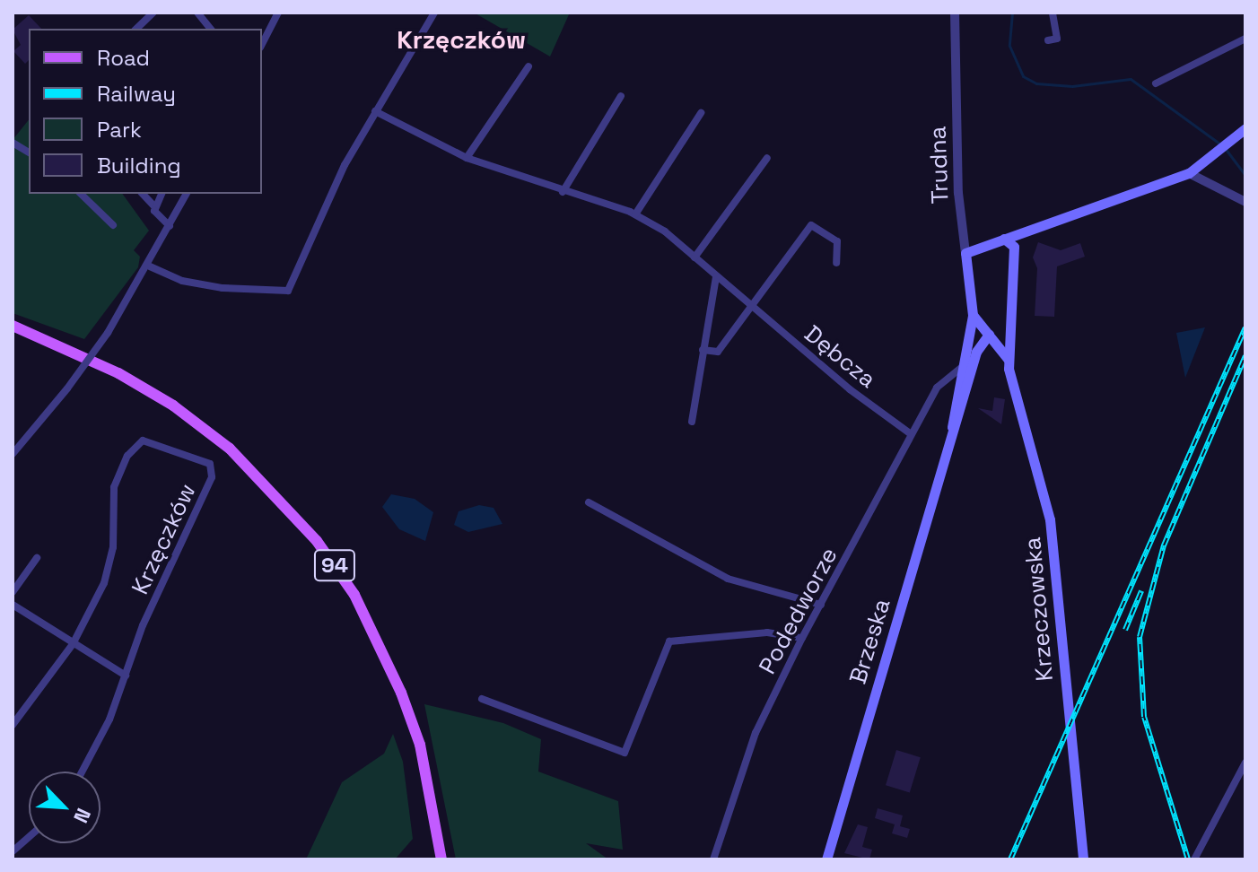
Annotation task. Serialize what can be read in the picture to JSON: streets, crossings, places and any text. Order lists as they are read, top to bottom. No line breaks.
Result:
{"streets":{"main road":["Trudna","94","Krzeczowska","Brzeska"],"street":["Dębcza","Krzęczków","Podedworze"]},"crossings":[["Trudna","Krzeczowska"],["Trudna","Brzeska"],["Dębcza","Podedworze"],["Krzeczowska","Brzeska"],["Podedworze","Brzeska"]],"districts":["Krzęczków"],"legend":["Road","Railway","Park","Building"],"north":"bottom right"}
